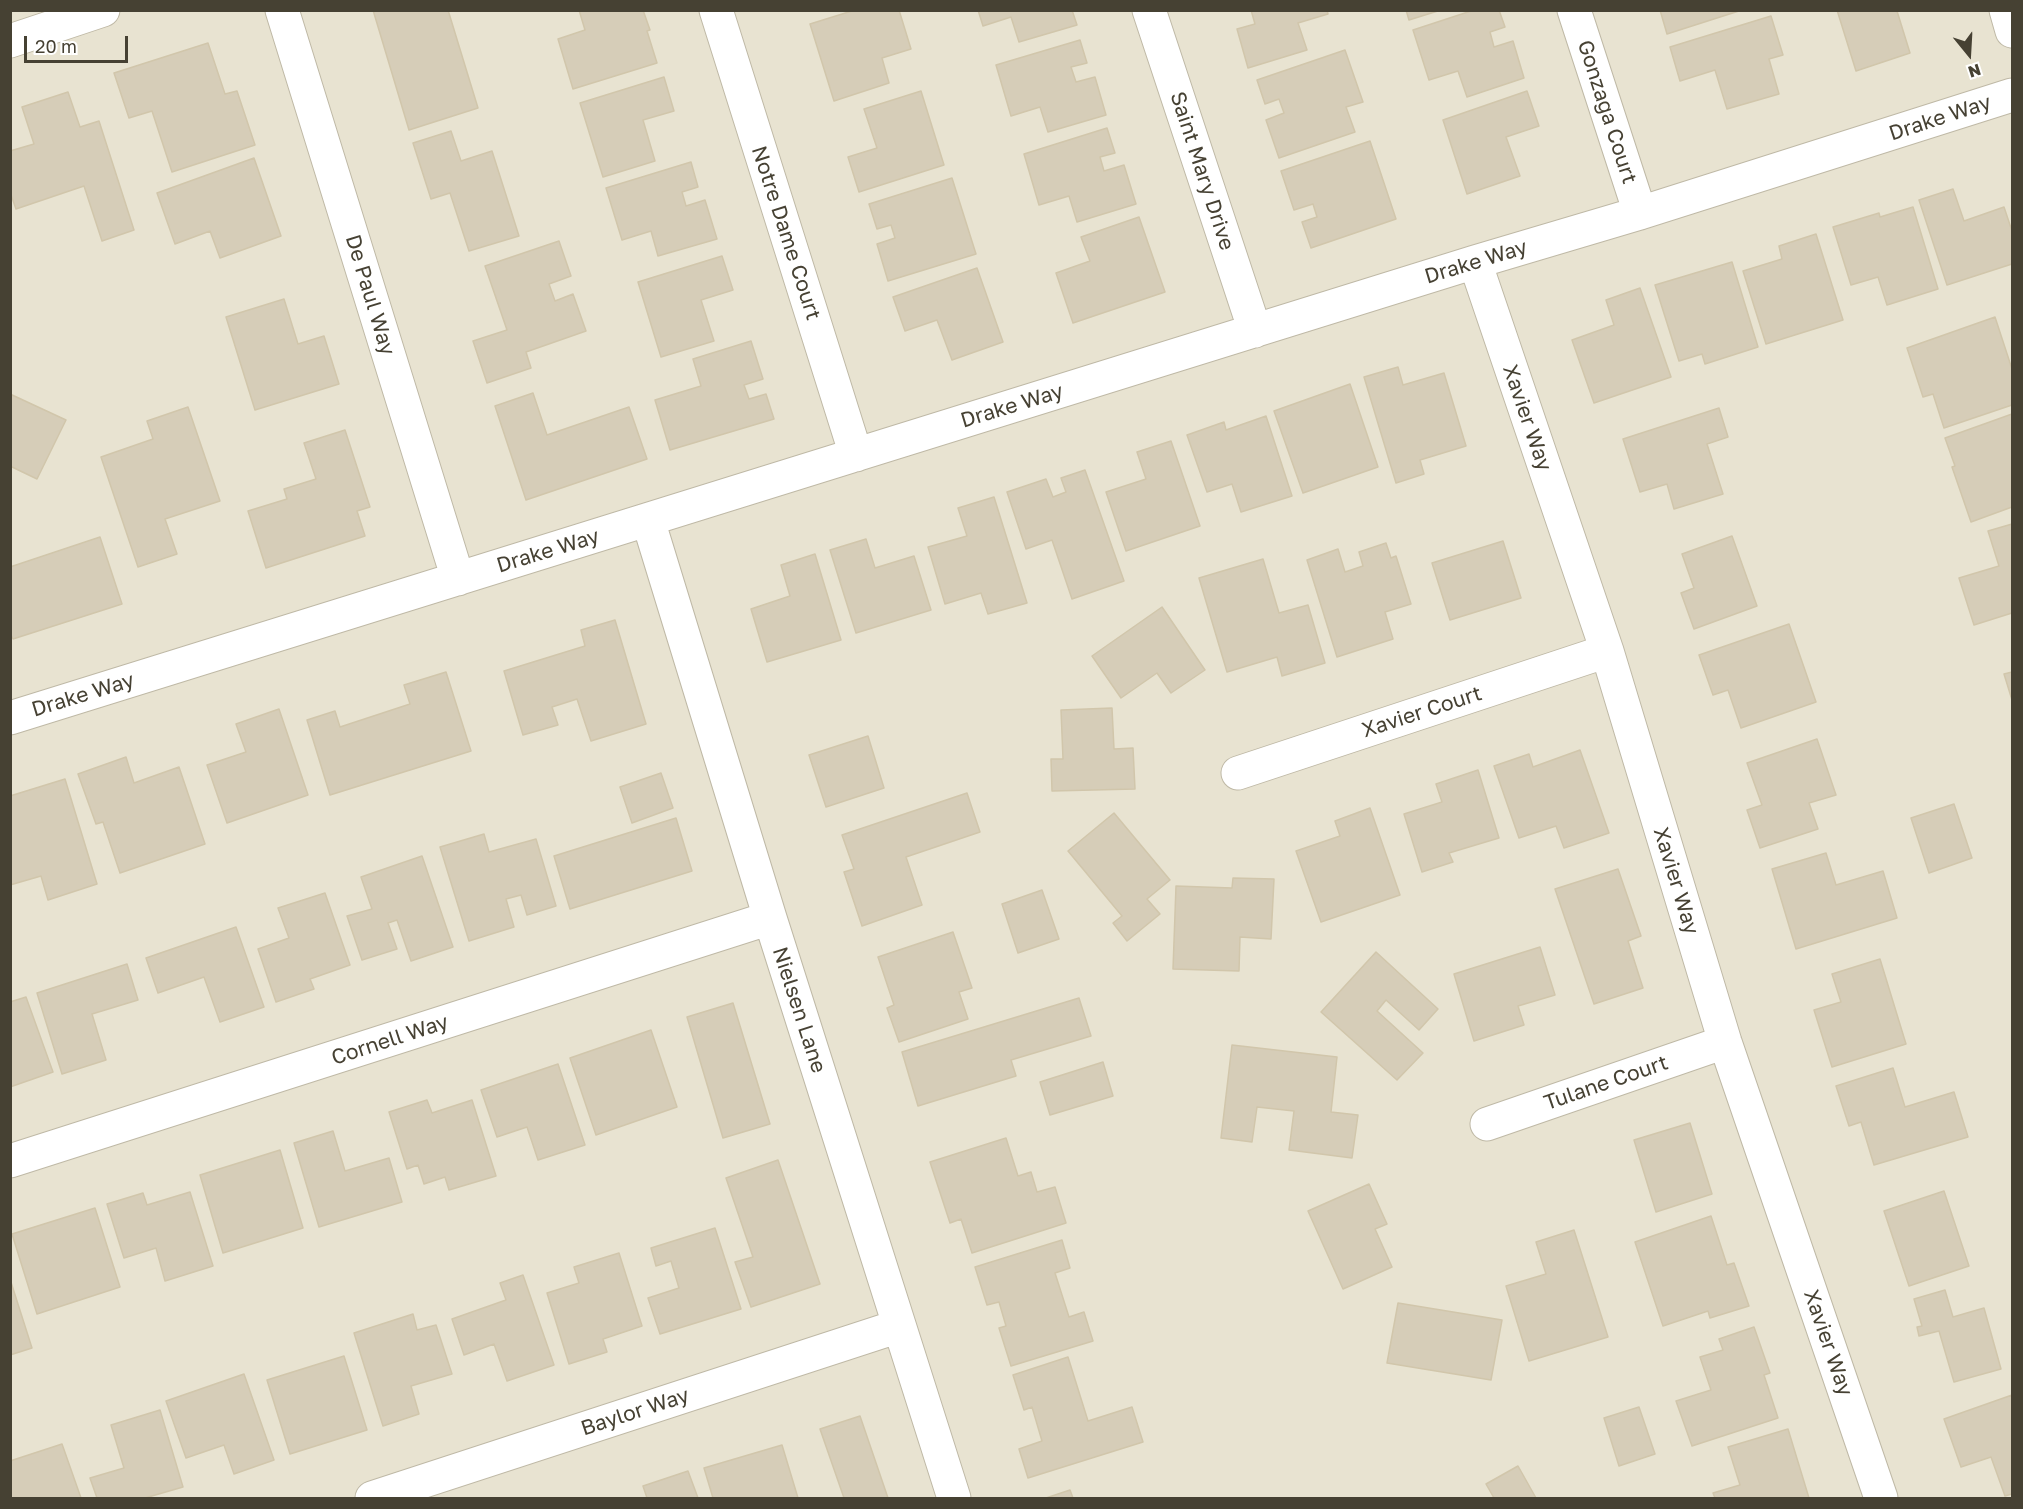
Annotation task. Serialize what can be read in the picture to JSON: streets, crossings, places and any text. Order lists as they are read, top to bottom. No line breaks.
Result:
{"streets":{"street":["Gonzaga Court","Drake Way","Saint Mary Drive","Notre Dame Court","De Paul Way","Xavier Way","Xavier Court","Nielsen Lane","Cornell Way","Tulane Court","Baylor Way"]},"crossings":[["Gonzaga Court","Drake Way"],["Drake Way","Saint Mary Drive"],["Drake Way","Notre Dame Court"],["Drake Way","De Paul Way"],["Drake Way","Xavier Way"],["Drake Way","Nielsen Lane"],["Xavier Way","Xavier Court"],["Xavier Way","Tulane Court"],["Nielsen Lane","Cornell Way"],["Nielsen Lane","Baylor Way"]],"scale_bar":"20 m","north":"bottom"}
